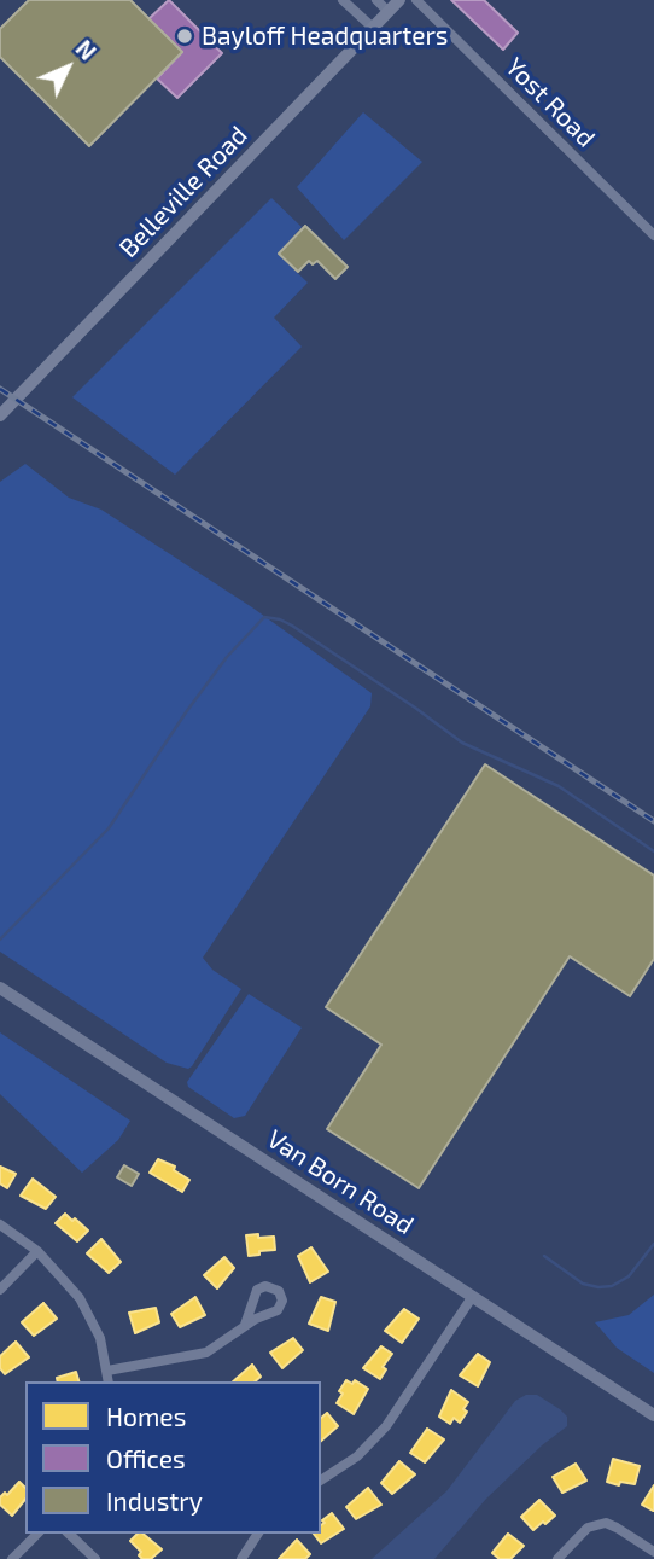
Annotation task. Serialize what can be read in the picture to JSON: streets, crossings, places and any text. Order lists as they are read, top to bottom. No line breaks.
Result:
{"streets":{"main road":["Belleville Road"],"street":["Yost Road","Van Born Road"]},"places":["Bayloff Headquarters"],"legend":["Homes","Offices","Industry"],"north":"top right"}
